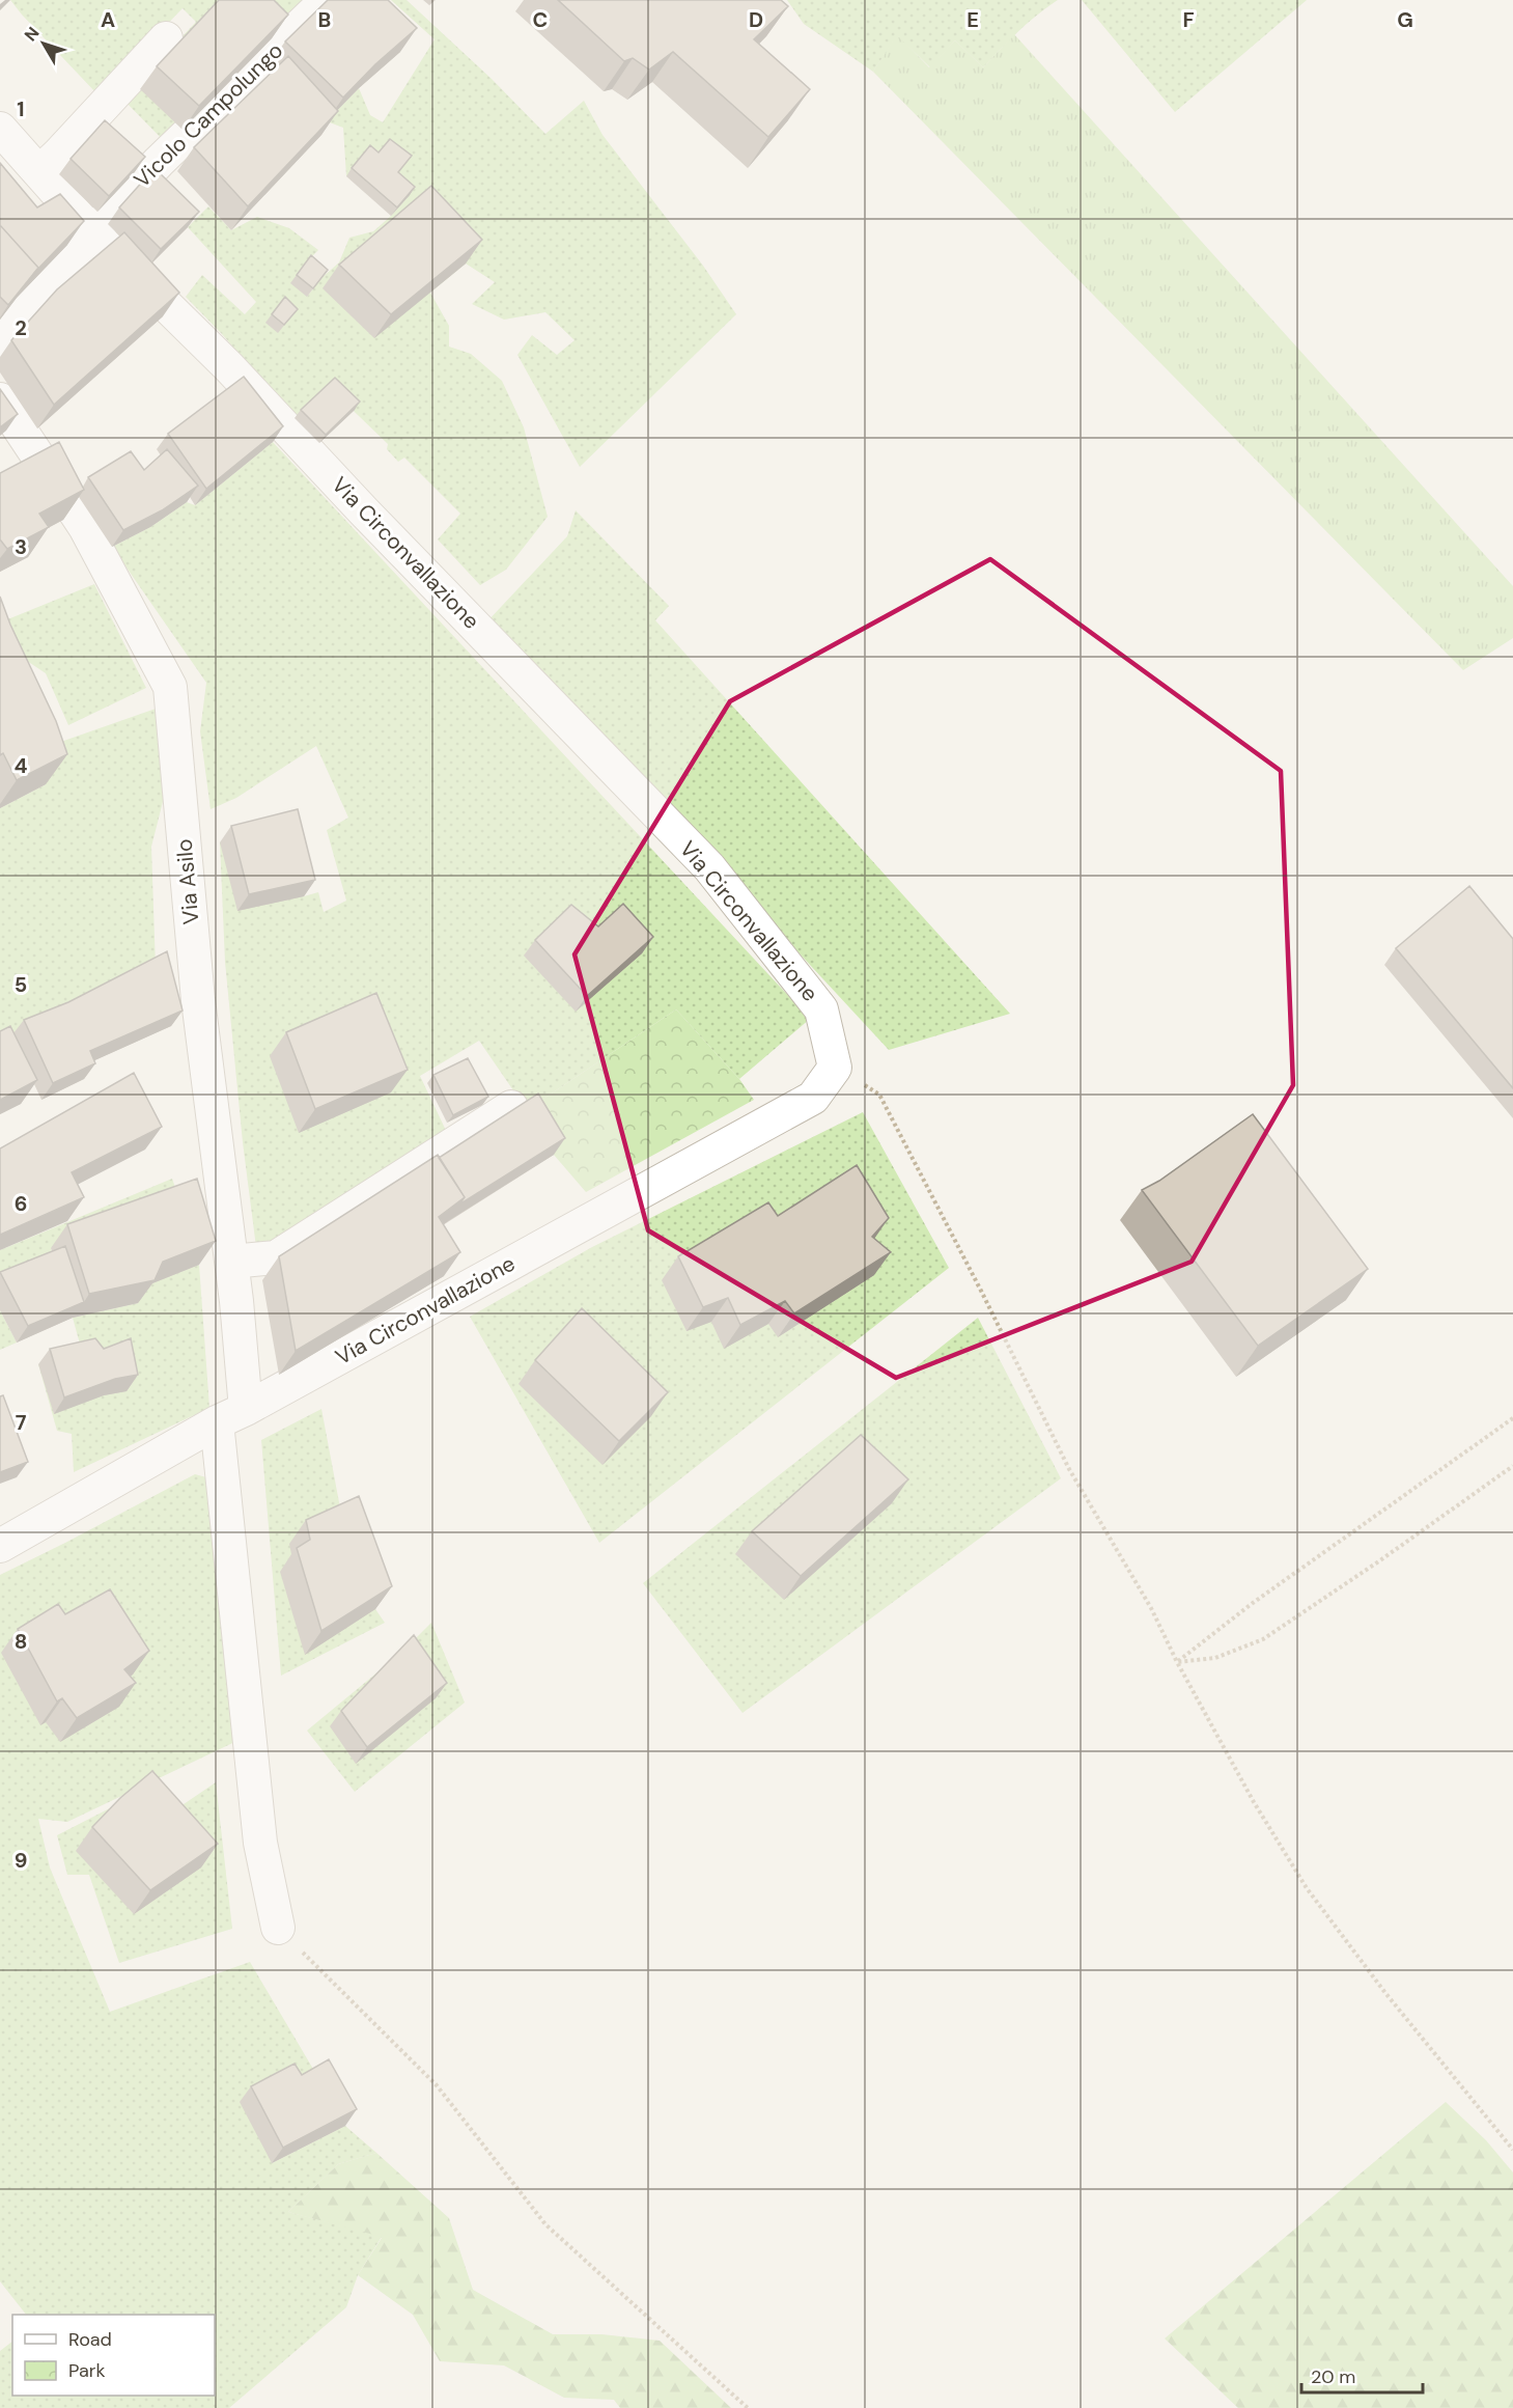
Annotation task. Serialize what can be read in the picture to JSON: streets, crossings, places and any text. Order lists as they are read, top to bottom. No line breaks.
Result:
{"streets":{"street":["Vicolo Campolungo","Via Circonvallazione","Via Asilo"]},"crossings":[["Vicolo Campolungo","Via Circonvallazione"],["Via Circonvallazione","Via Asilo"]],"legend":["Road","Park"],"scale_bar":"20 m","north":"top left","grid":{"columns":["A","B","C","D","E","F","G"],"rows":["1","2","3","4","5","6","7","8","9"]}}
